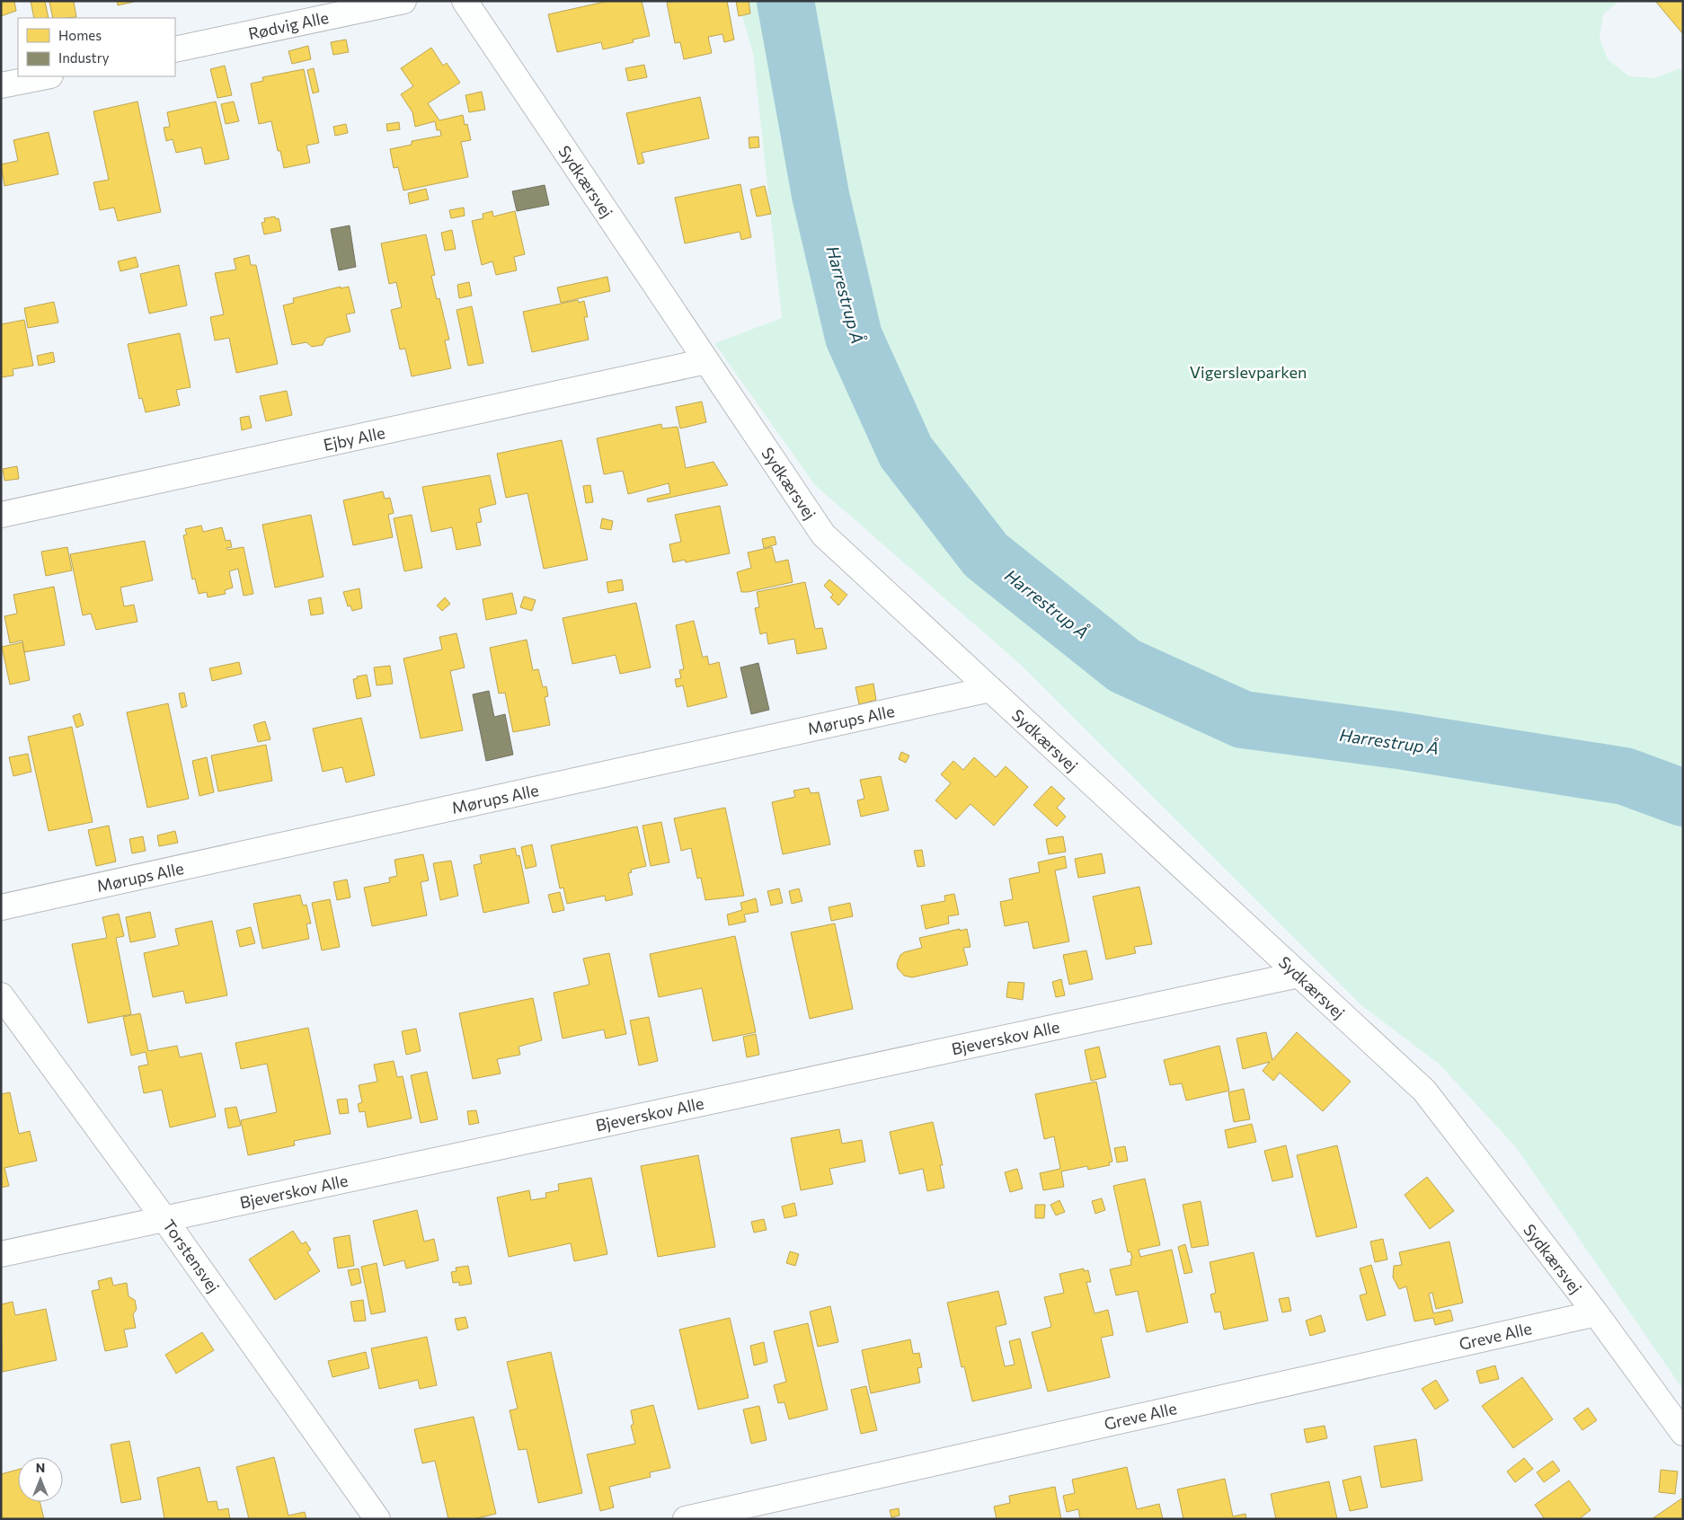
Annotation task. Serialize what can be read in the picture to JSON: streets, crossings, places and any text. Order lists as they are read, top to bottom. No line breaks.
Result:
{"streets":{"street":["Rødvig Alle","Sydkærsvej","Ejby Alle","Mørups Alle","Bjeverskov Alle","Torstensvej","Greve Alle"]},"crossings":[["Sydkærsvej","Ejby Alle"],["Sydkærsvej","Mørups Alle"],["Sydkærsvej","Bjeverskov Alle"],["Sydkærsvej","Greve Alle"],["Bjeverskov Alle","Torstensvej"]],"water":["Harrestrup Å"],"parks":["Vigerslevparken"],"legend":["Homes","Industry"],"north":"top"}
